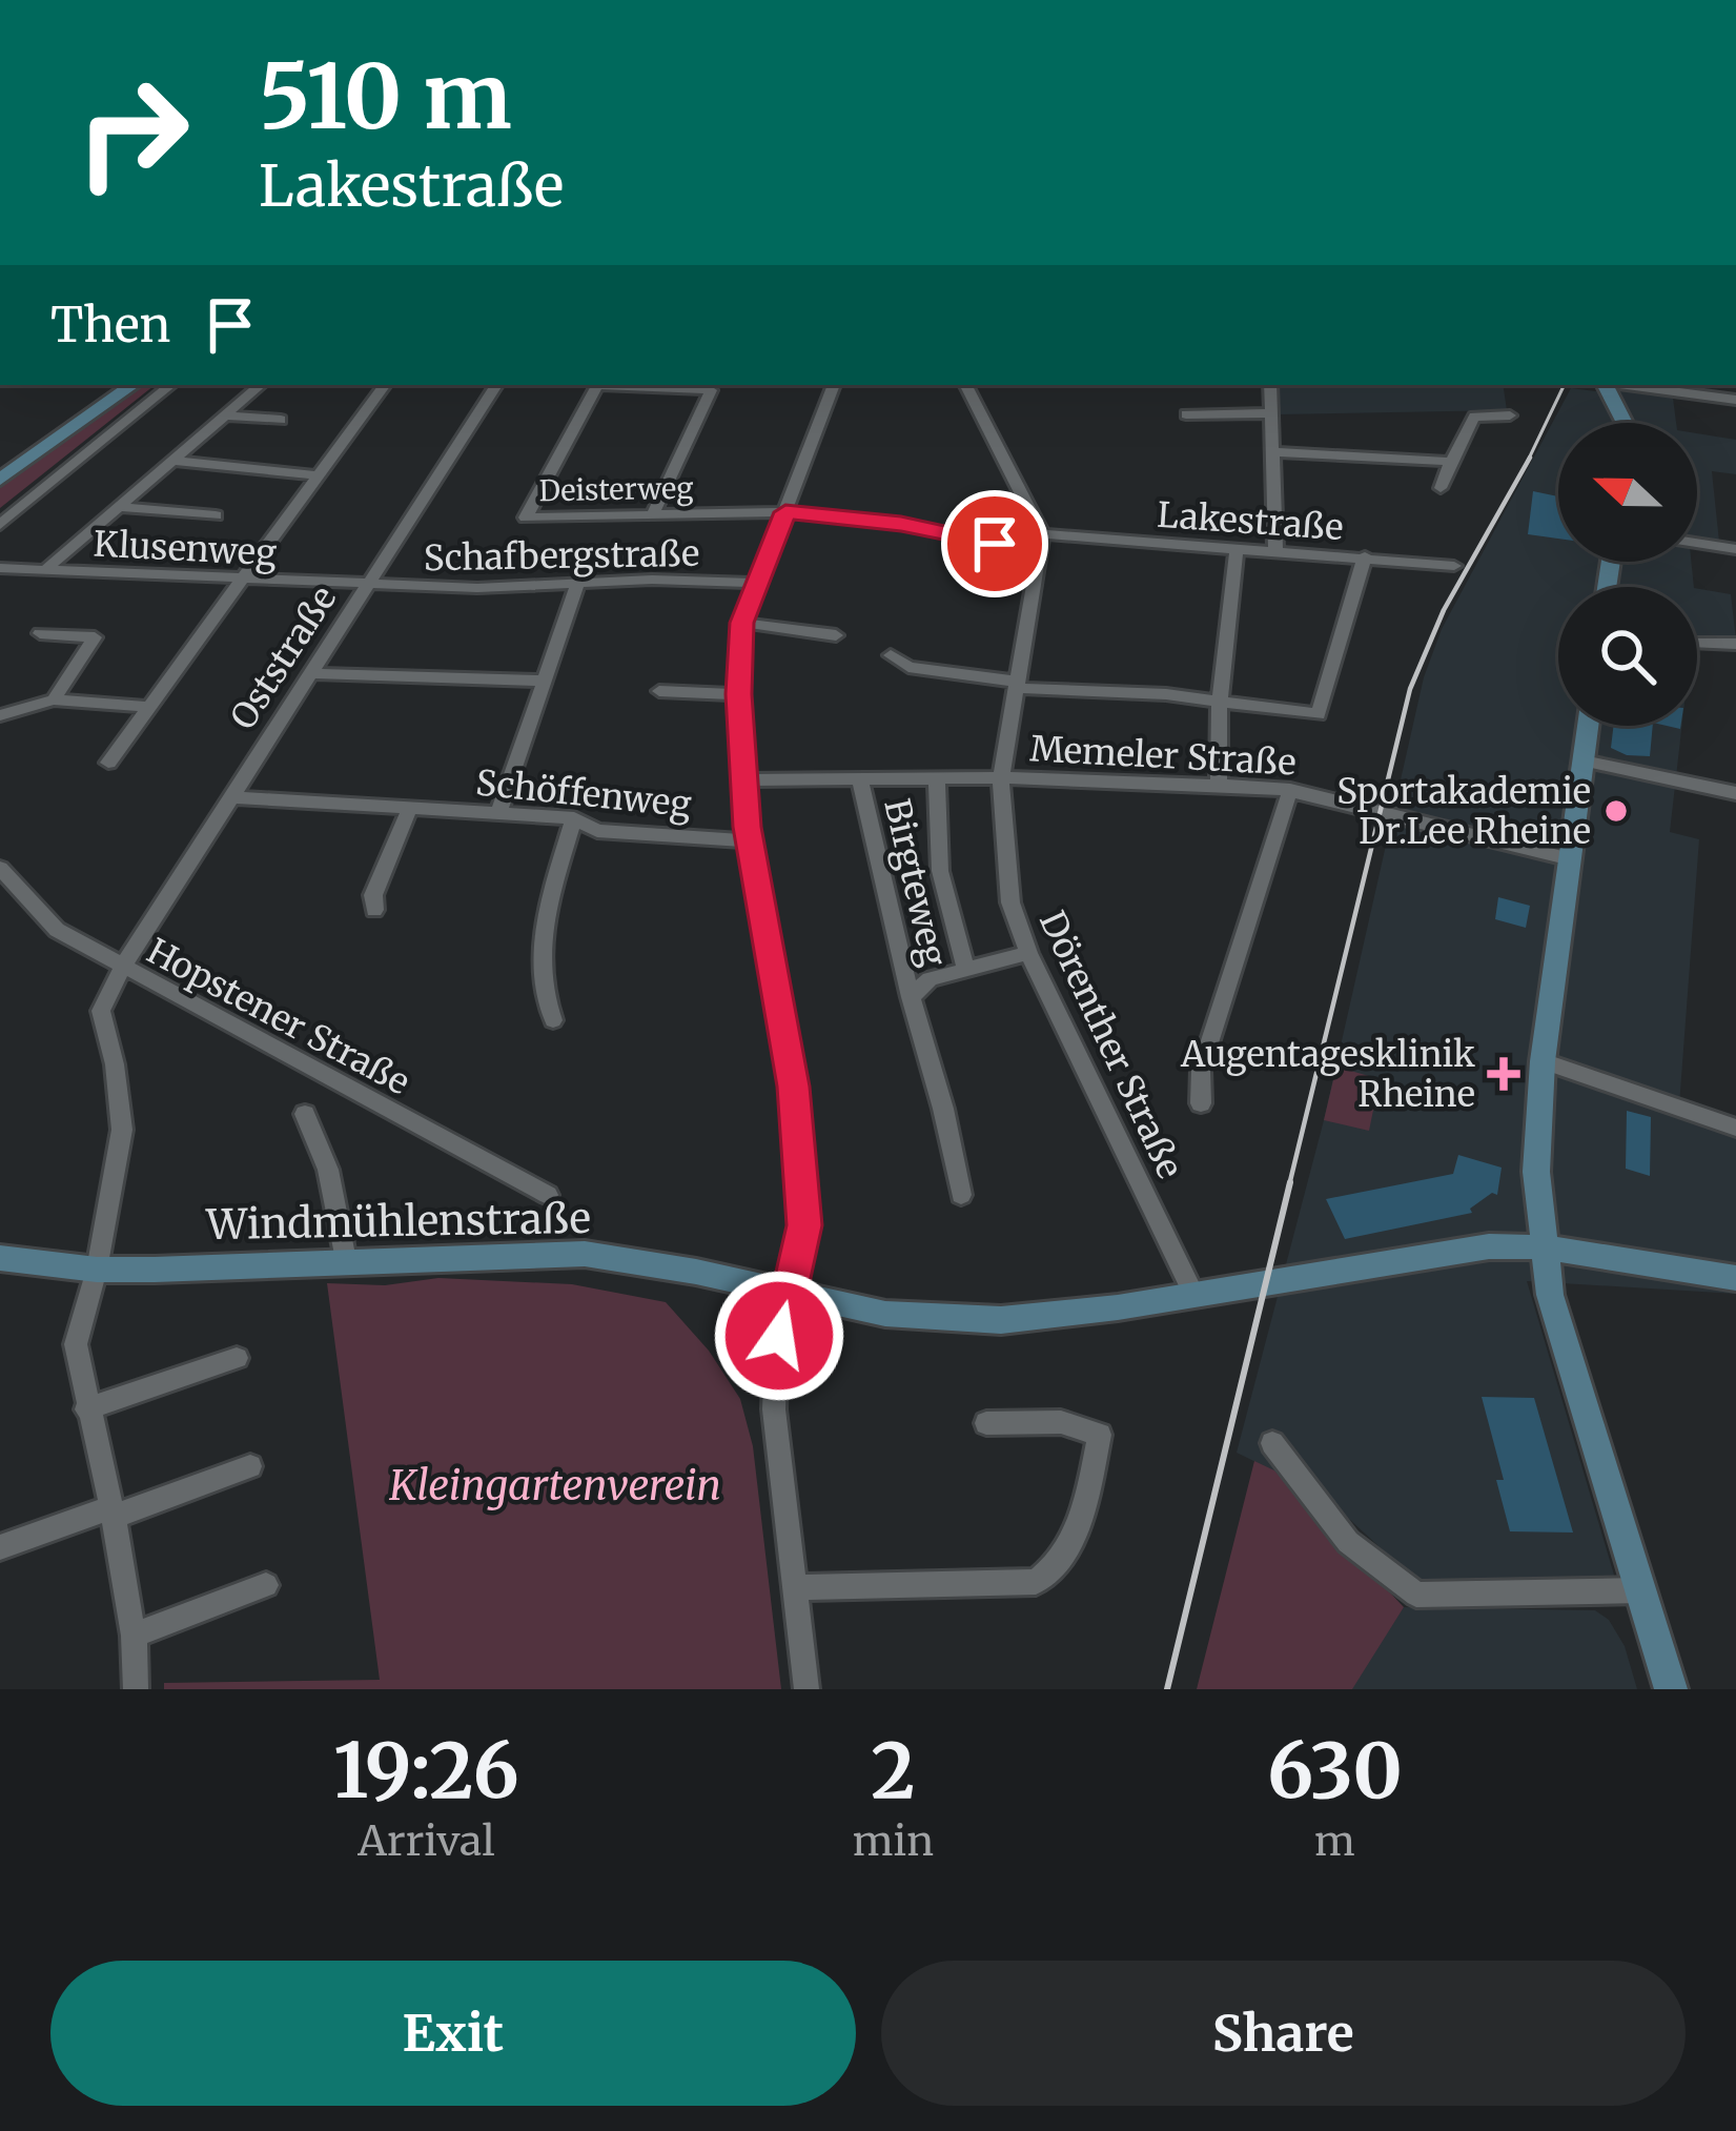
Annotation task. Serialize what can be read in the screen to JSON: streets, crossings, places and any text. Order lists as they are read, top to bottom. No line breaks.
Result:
{"streets":{"main road":["Windmühlenstraße"],"street":["Deisterweg","Lakestraße","Klusenweg","Schafbergstraße","Oststraße","Memeler Straße","Schöffenweg","Birgteweg","Hopstener Straße","Dörenther Straße"]},"crossings":[["Deisterweg","Lakestraße"],["Lakestraße","Dörenther Straße"],["Klusenweg","Schafbergstraße"],["Klusenweg","Oststraße"],["Schafbergstraße","Oststraße"],["Oststraße","Schöffenweg"],["Oststraße","Hopstener Straße"],["Oststraße","Windmühlenstraße"],["Memeler Straße","Birgteweg"],["Memeler Straße","Dörenther Straße"],["Dörenther Straße","Windmühlenstraße"]],"parks":["Kleingartenverein"],"places":{"other":["Sportakademie Dr.Lee Rheine"],"health":["Augentagesklinik Rheine"]},"north":"left","page":{"turn":["510 m","Lakestraße"],"then":"Then","eta":["19:26","Arrival","2","min","630","m"],"buttons":["Exit","Share"]}}
